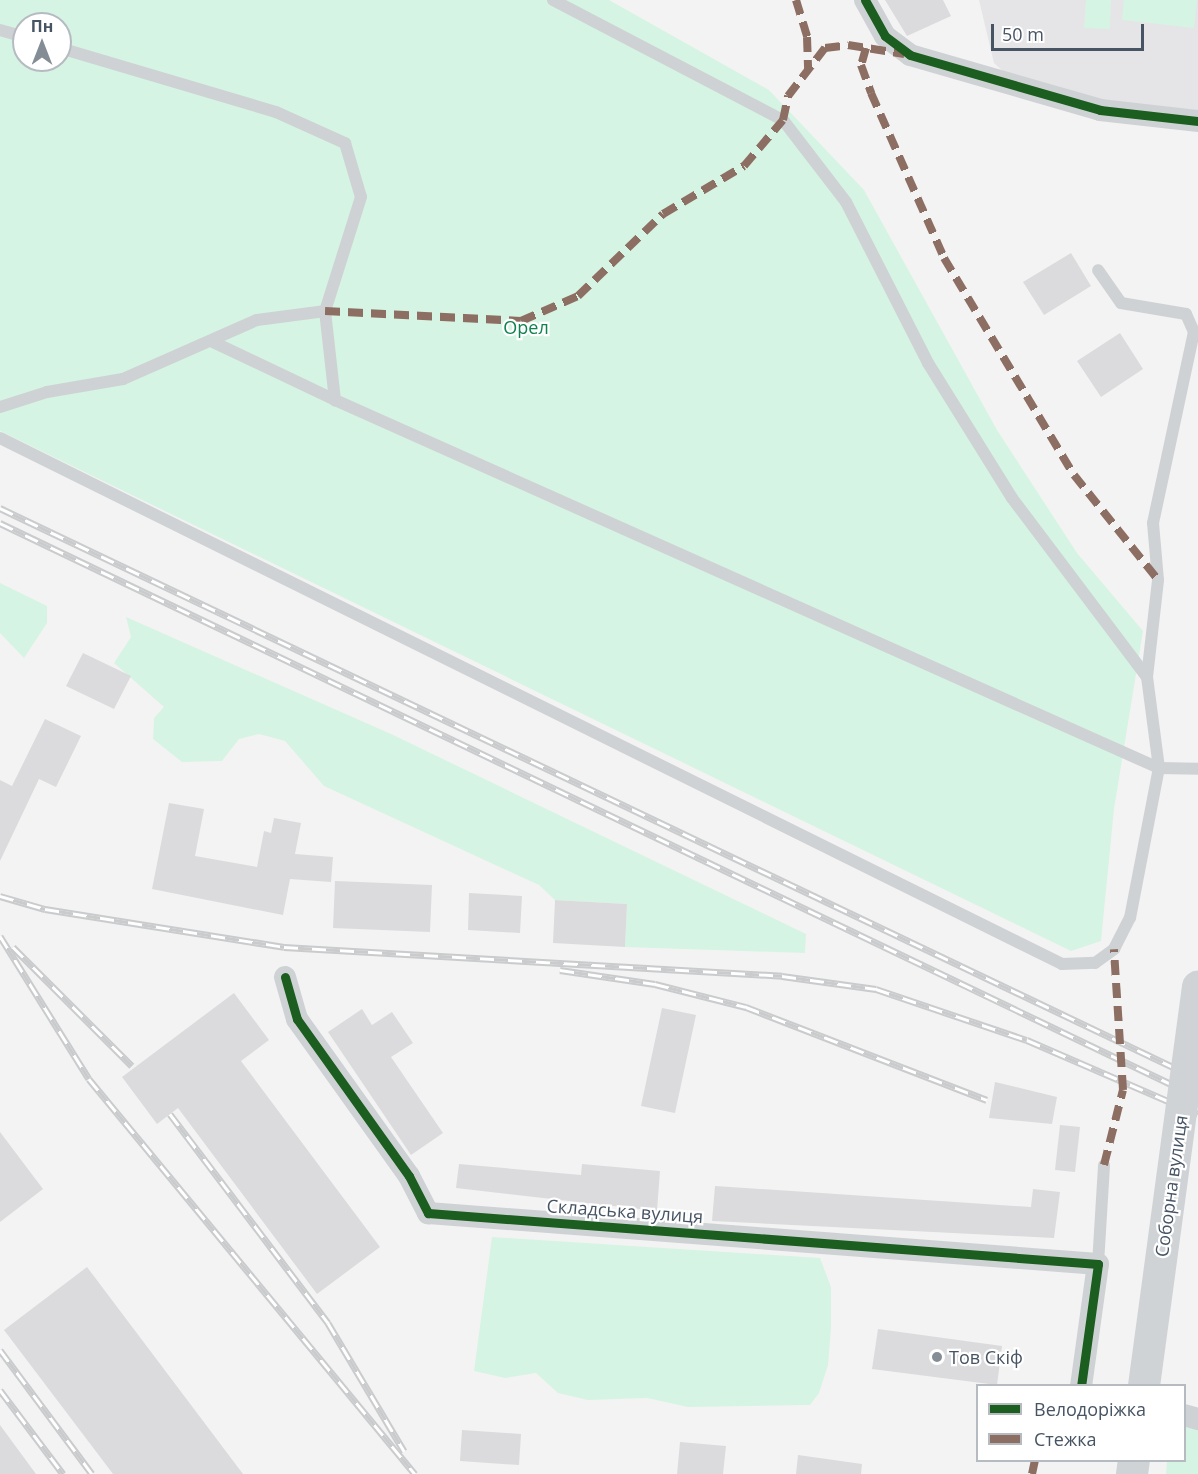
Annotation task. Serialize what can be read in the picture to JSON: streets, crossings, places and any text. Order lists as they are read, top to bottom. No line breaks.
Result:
{"streets":{"main road":["Соборна вулиця"],"street":["Складська вулиця"]},"parks":["Орел"],"places":["Тов Скіф"],"legend":["Велодоріжка","Стежка"],"scale_bar":"50 m","north":"top"}
